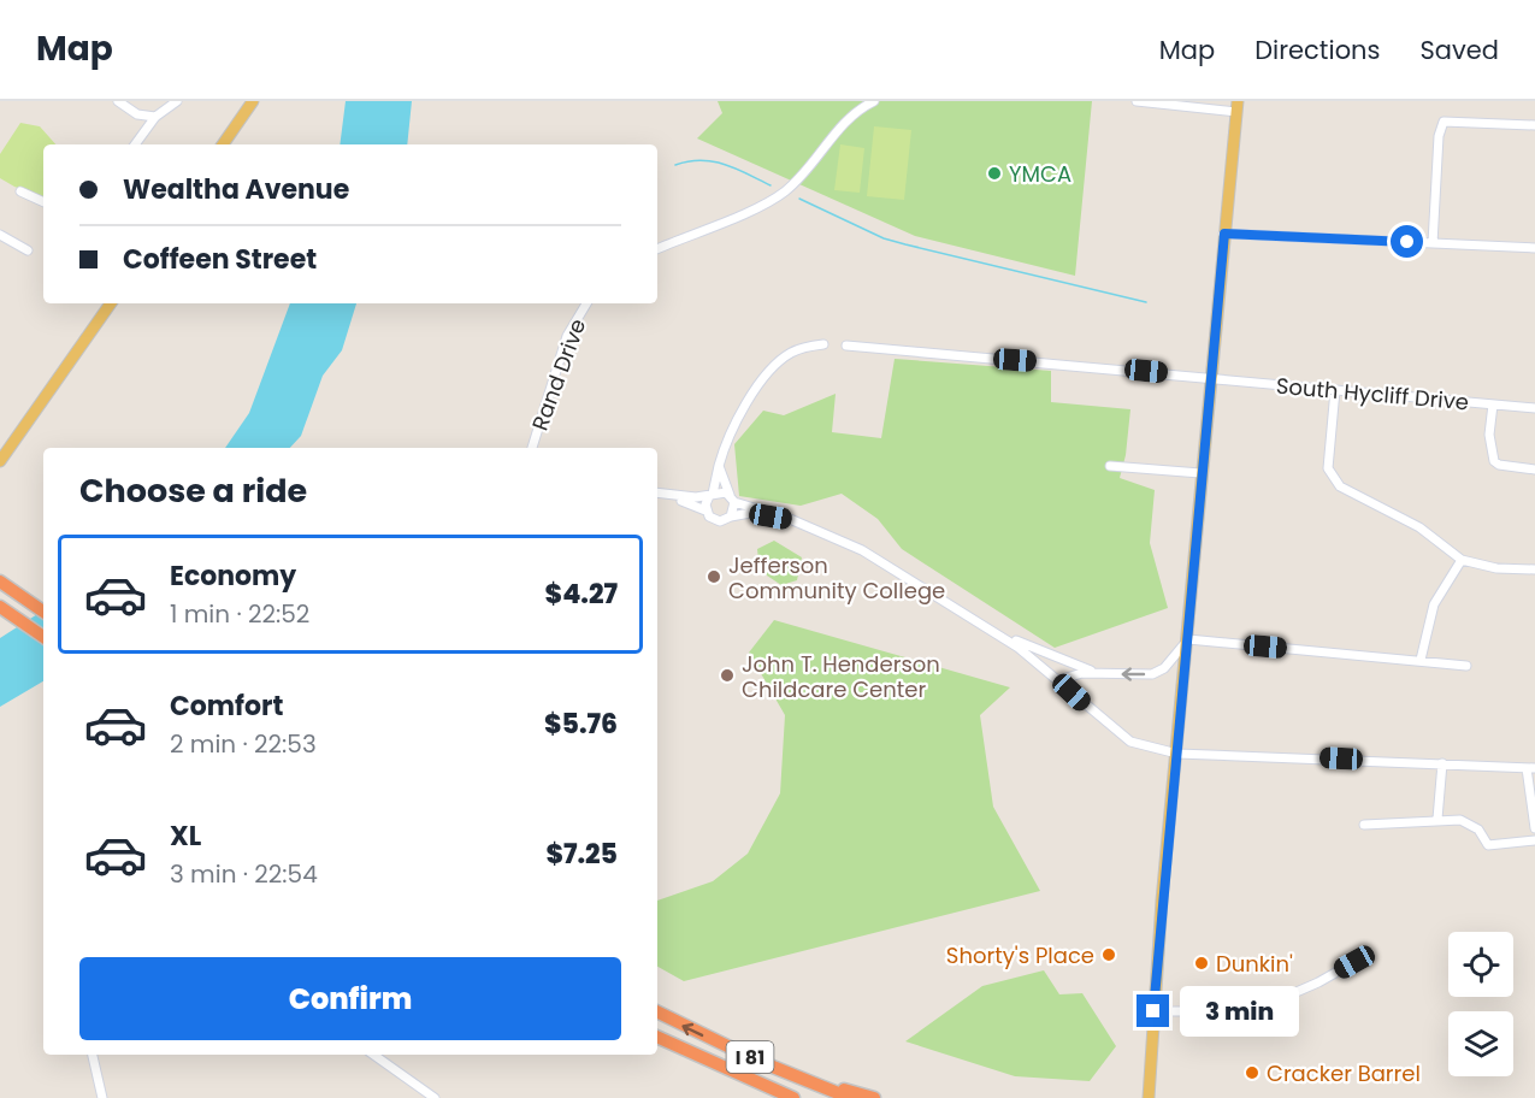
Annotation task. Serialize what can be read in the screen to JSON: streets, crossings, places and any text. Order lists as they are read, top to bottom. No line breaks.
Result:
{"streets":{"highway":["I 81"],"street":["Rand Drive","South Hycliff Drive"]},"places":["YMCA","Jefferson Community College","John T. Henderson Childcare Center","Shorty's Place","Dunkin'","Cracker Barrel"],"page":{"header":"Map","nav":["Map","Directions","Saved"],"banner":["Wealtha Avenue","Coffeen Street"],"heading":"Choose a ride","list":[{"name":"Economy","note":"1 min · 22:52","value":"$4.27"},{"name":"Comfort","note":"2 min · 22:53","value":"$5.76"},{"name":"XL","note":"3 min · 22:54","value":"$7.25"}],"buttons":"Confirm","bubble":"3 min"}}
